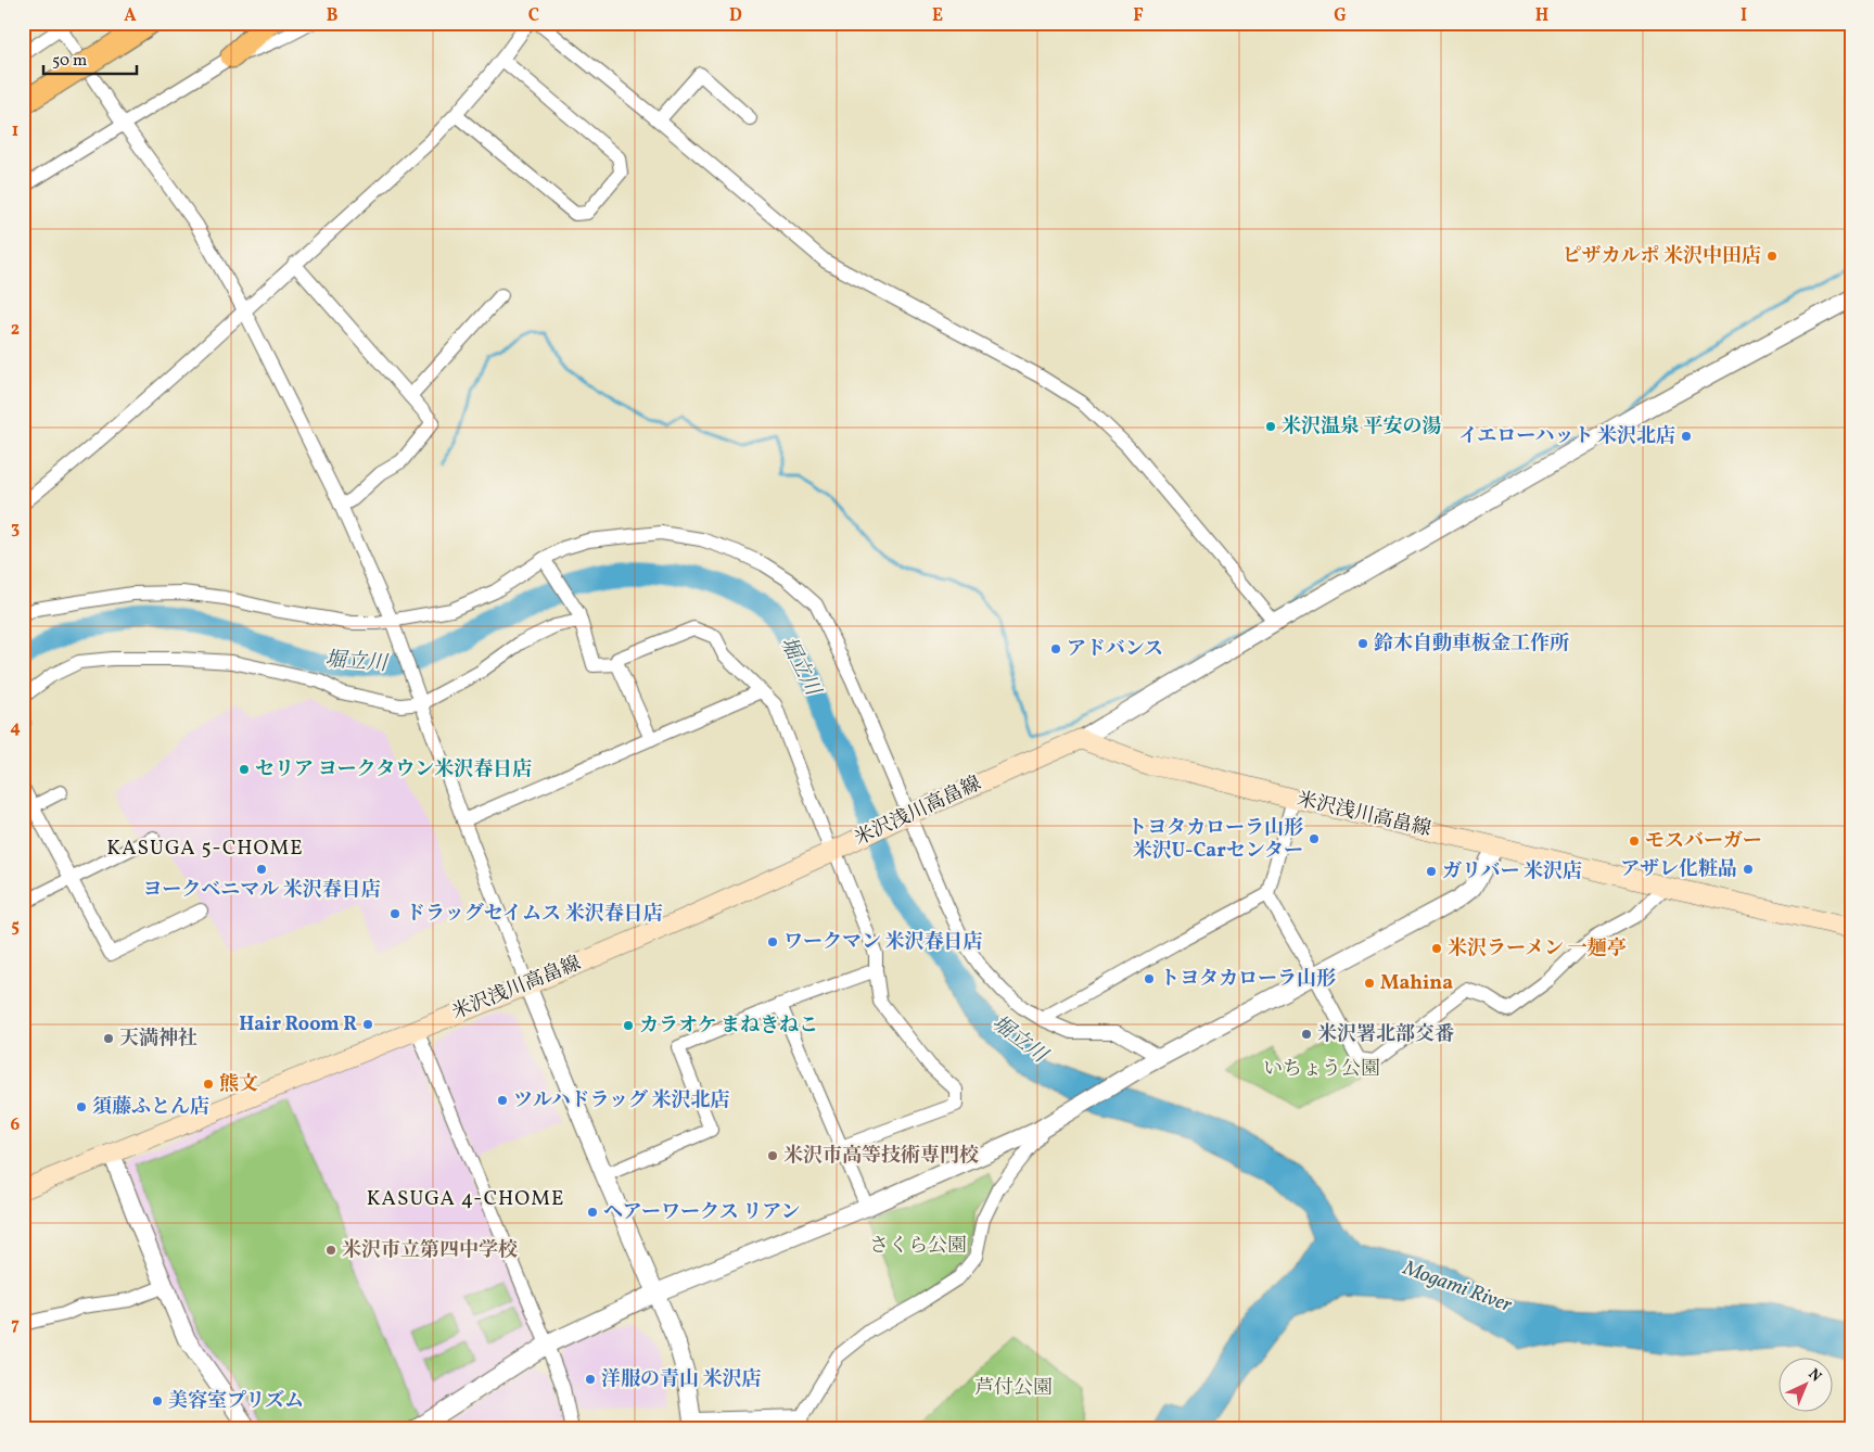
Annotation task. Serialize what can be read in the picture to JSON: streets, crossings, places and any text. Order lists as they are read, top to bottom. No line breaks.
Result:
{"streets":{"main road":["米沢浅川高畠線"]},"districts":["KASUGA 5-CHOME","KASUGA 4-CHOME"],"water":["堀立川","Mogami River"],"parks":["いちょう公園","さくら公園","芦付公園"],"places":["ピザカルポ 米沢中田店","米沢温泉 平安の湯","イエローハット 米沢北店","鈴木自動車板金工作所","アドバンス","セリア ヨークタウン米沢春日店","トヨタカローラ山形 米沢U-Carセンター","モスバーガー","ヨークベニマル 米沢春日店","アザレ化粧品","ガリバー 米沢店","ドラッグセイムス 米沢春日店","ワークマン 米沢春日店","米沢ラーメン 一麺亭","トヨタカローラ山形","Mahina","Hair Room R","カラオケ まねきねこ","米沢署北部交番","天満神社","熊文","ツルハドラッグ 米沢北店","須藤ふとん店","米沢市高等技術専門校","ヘアーワークス リアン","米沢市立第四中学校","洋服の青山 米沢店","美容室プリズム"],"scale_bar":"50 m","north":"top right","grid":{"columns":["A","B","C","D","E","F","G","H","I"],"rows":["1","2","3","4","5","6","7"]}}
